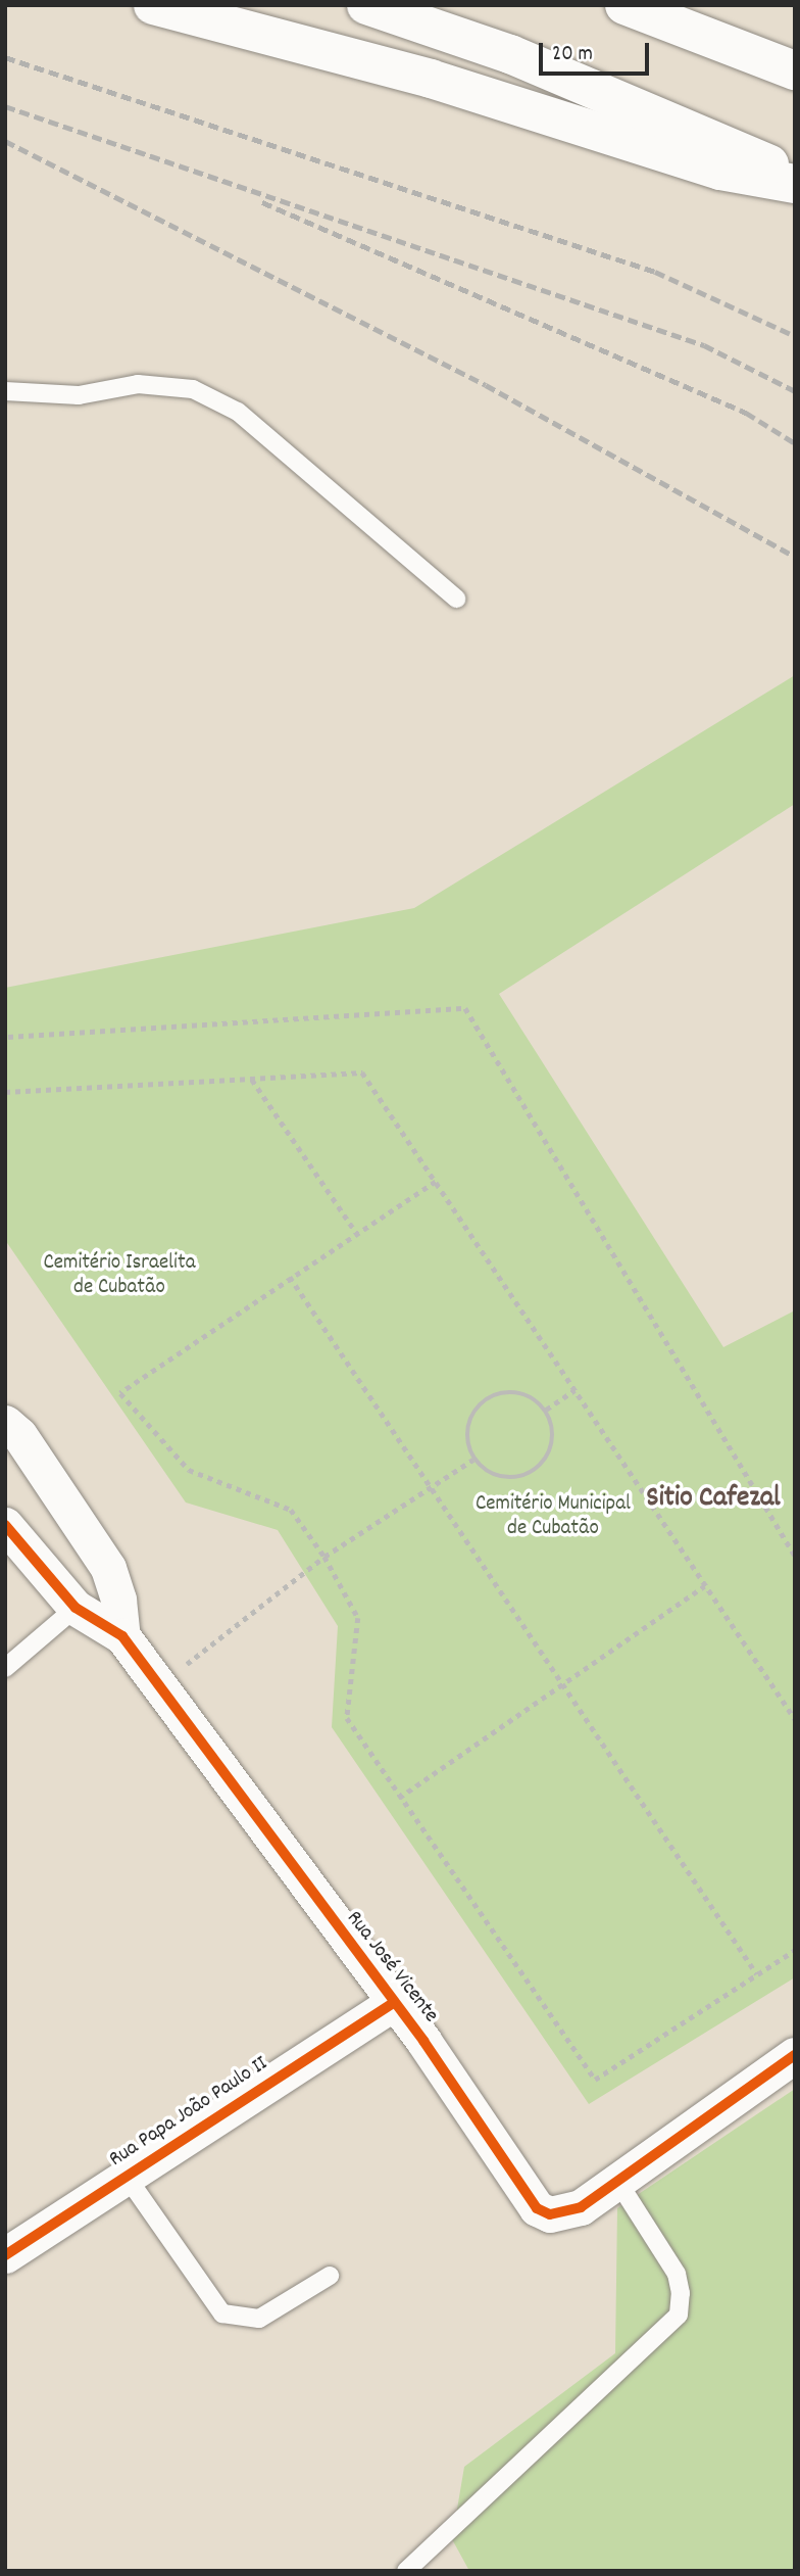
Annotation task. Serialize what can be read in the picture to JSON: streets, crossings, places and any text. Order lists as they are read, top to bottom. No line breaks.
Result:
{"streets":{"street":["Rua José Vicente","Rua Papa João Paulo II"]},"crossings":[["Rua José Vicente","Rua Papa João Paulo II"]],"districts":["Sitio Cafezal"],"parks":["Cemitério Israelita de Cubatão","Cemitério Municipal de Cubatão"],"scale_bar":"20 m"}
